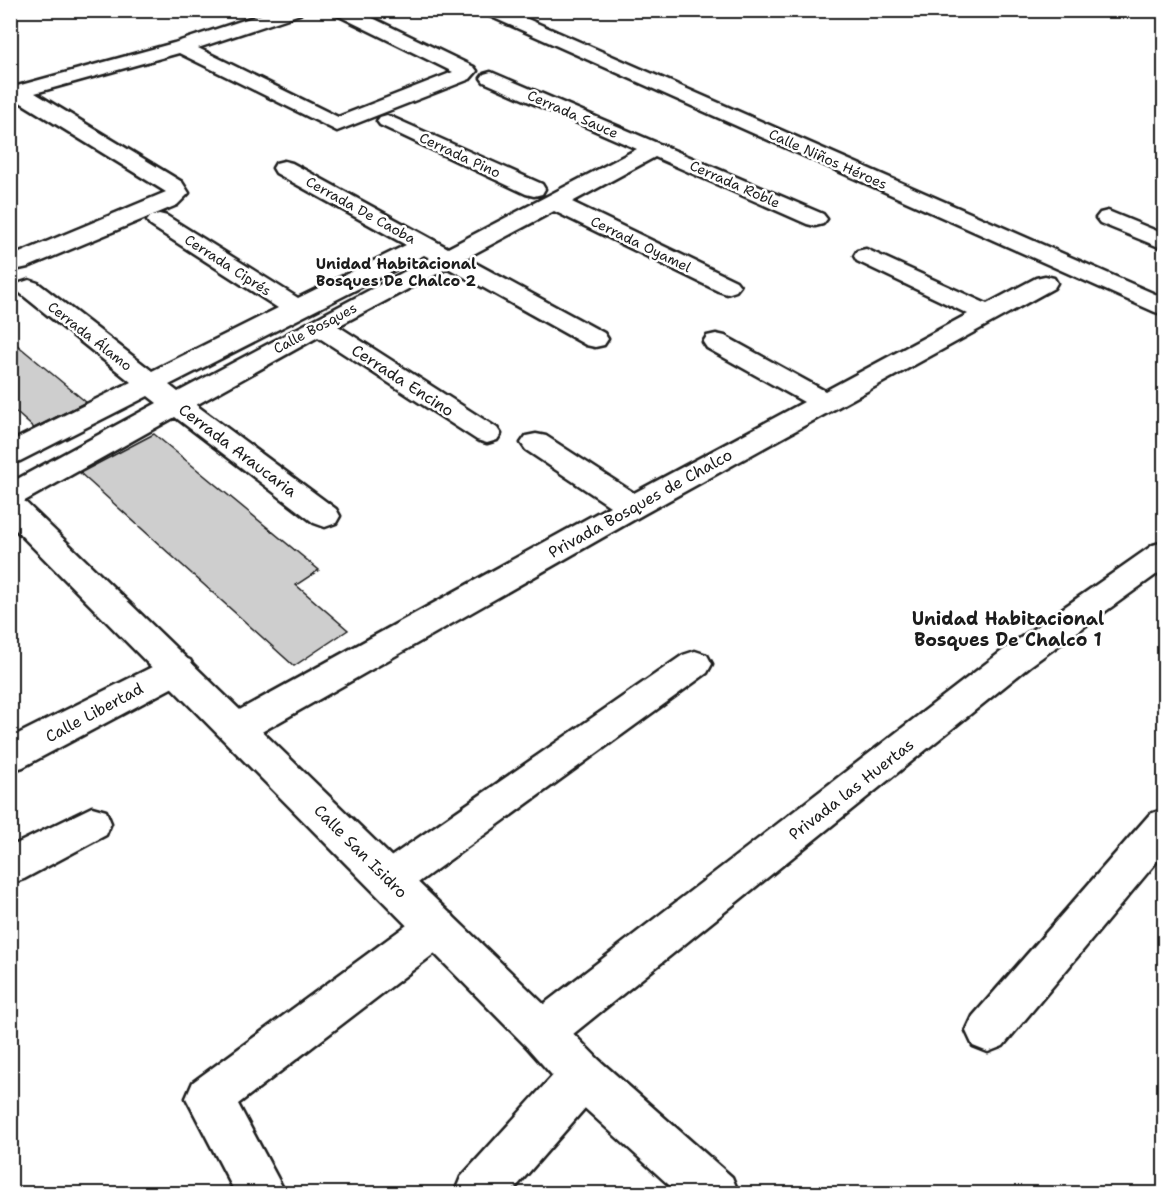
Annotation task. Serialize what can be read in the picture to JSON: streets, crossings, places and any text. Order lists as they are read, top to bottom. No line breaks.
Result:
{"streets":{"street":["Cerrada Sauce","Cerrada Pino","Calle Niños Héroes","Cerrada Roble","Cerrada De Caoba","Cerrada Oyamel","Cerrada Ciprés","Calle Bosques","Cerrada Álamo","Cerrada Encino","Cerrada Araucaria","Privada Bosques de Chalco","Calle Libertad","Privada las Huertas","Calle San Isidro"]},"crossings":[["Cerrada Sauce","Cerrada Roble"],["Cerrada Sauce","Calle Bosques"],["Cerrada Pino","Cerrada Oyamel"],["Cerrada Pino","Calle Bosques"],["Cerrada Roble","Calle Bosques"],["Cerrada De Caoba","Calle Bosques"],["Cerrada Oyamel","Calle Bosques"],["Cerrada Ciprés","Calle Bosques"],["Calle Bosques","Cerrada Álamo"],["Calle Bosques","Cerrada Encino"],["Calle Bosques","Cerrada Araucaria"],["Cerrada Álamo","Cerrada Araucaria"],["Privada Bosques de Chalco","Calle San Isidro"],["Calle Libertad","Calle San Isidro"],["Privada las Huertas","Calle San Isidro"]],"districts":["Unidad Habitacional Bosques De Chalco 2","Unidad Habitacional Bosques De Chalco 1"]}
